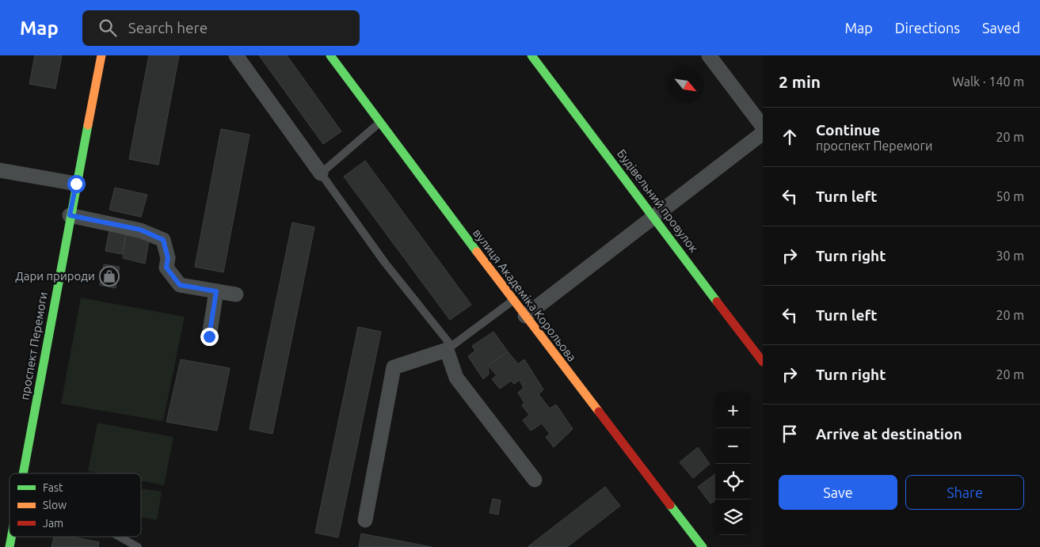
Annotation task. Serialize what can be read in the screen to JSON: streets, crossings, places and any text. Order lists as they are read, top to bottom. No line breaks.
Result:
{"streets":{"street":["Будівельний провулок","вулиця Академіка Корольова","проспект Перемоги"]},"places":{"shop":["Дари природи"]},"legend":["Fast","Slow","Jam"],"north":"bottom right","page":{"header":"Map","search":"Search here","nav":["Map","Directions","Saved"],"heading":["2 min","Walk · 140 m"],"list":[["Continue","проспект Перемоги","20 m"],["Turn left","50 m"],["Turn right","30 m"],["Turn left","20 m"],["Turn right","20 m"],"Arrive at destination"],"map_buttons":["+","−"],"buttons":["Save","Share"]}}
